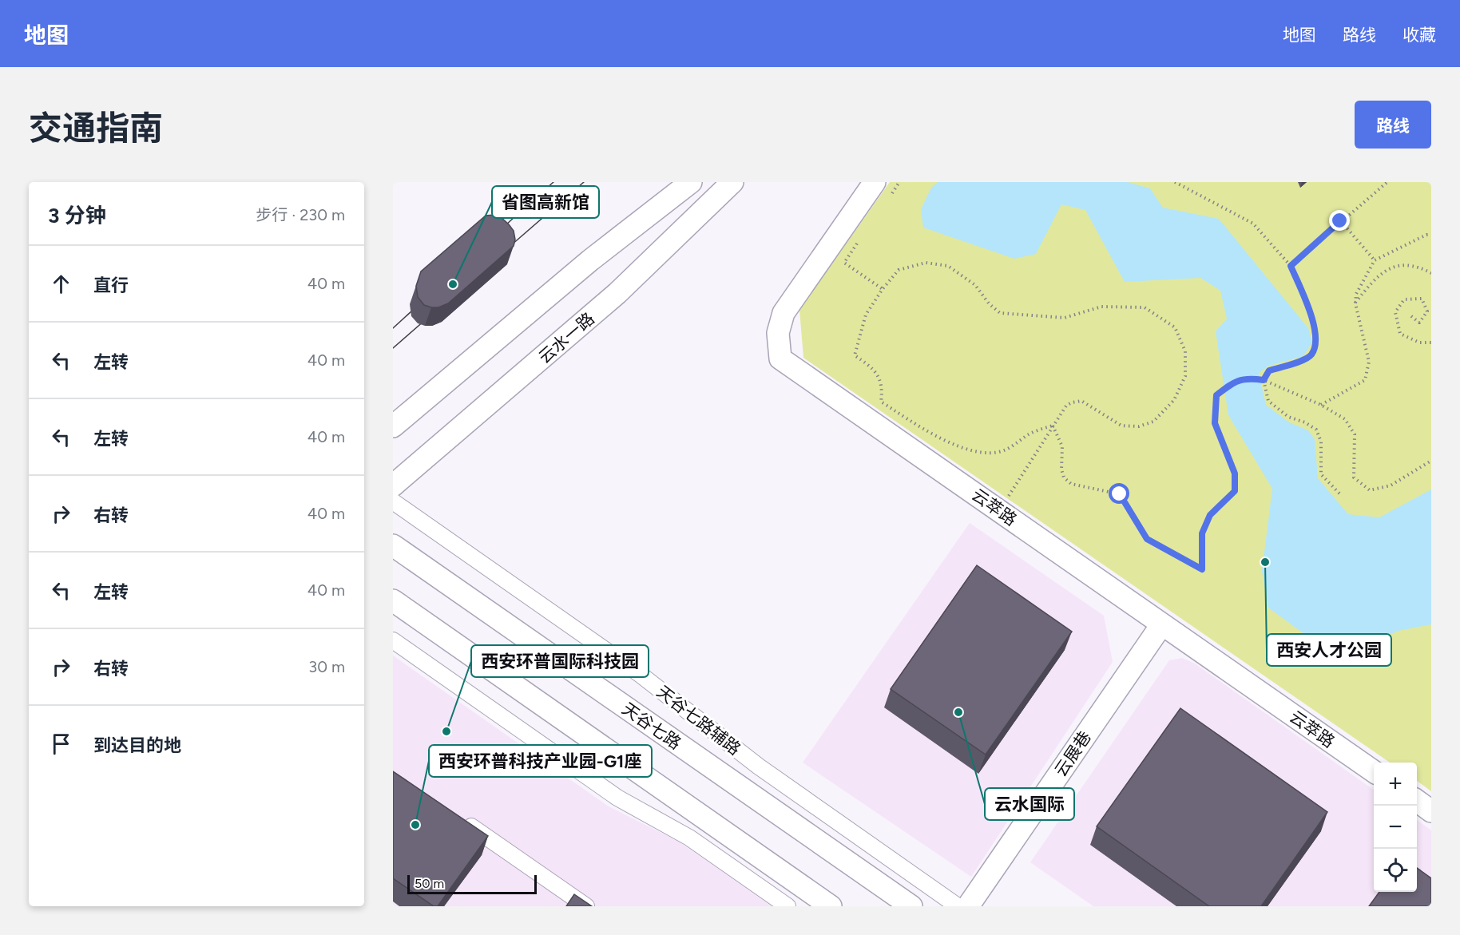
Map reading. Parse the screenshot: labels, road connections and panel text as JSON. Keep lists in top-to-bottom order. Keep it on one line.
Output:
{"streets":{"street":["云水一路","云萃路","天谷七路辅路","天谷七路","云展巷"]},"crossings":[["云萃路","云展巷"]],"places":["省图高新馆","西安人才公园","云水国际","西安环普国际科技园","西安环普科技产业园-G1座"],"scale_bar":"50 m","page":{"header":"地图","nav":["地图","路线","收藏"],"title":"交通指南","buttons":"路线","heading":["3 分钟","步行 · 230 m"],"list":[["直行","40 m"],["左转","40 m"],["左转","40 m"],["右转","40 m"],["左转","40 m"],["右转","30 m"],"到达目的地"],"map_buttons":["+","−"],"scale":"50 m"}}
